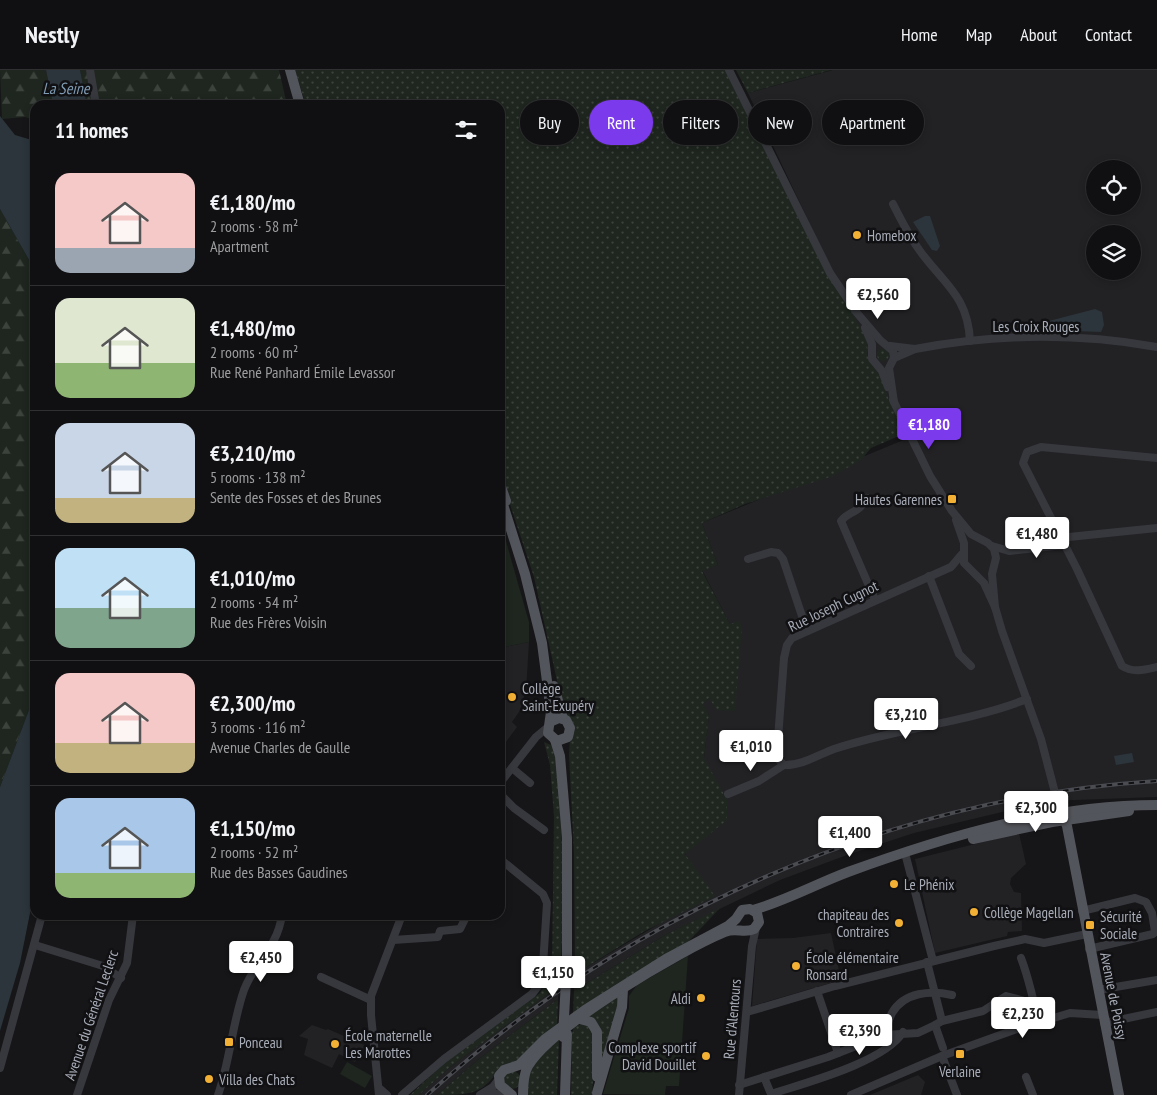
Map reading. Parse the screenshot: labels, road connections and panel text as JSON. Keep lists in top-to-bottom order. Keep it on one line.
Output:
{"streets":{"main road":["Avenue de Poissy"],"street":["Les Croix Rouges","Rue Joseph Cugnot","Avenue du Général Leclerc","Rue d'Alentours"]},"water":["La Seine"],"places":{"other":["Homebox","Collège Saint-Exupéry","Le Phénix","Collège Magellan","chapiteau des Contraires","École élémentaire Ronsard","Aldi","École maternelle Les Marottes","Complexe sportif David Douillet","Villa des Chats"],"transit":["Hautes Garennes","Sécurité Sociale","Ponceau","Verlaine"]},"page":{"header":"Nestly","nav":["Home","Map","About","Contact"],"chip":["Buy","Rent","Filters","New","Apartment"],"heading":"11 homes","list":[{"name":"€1,180/mo","note":"2 rooms · 58 m² · Apartment"},{"name":"€1,480/mo","note":"2 rooms · 60 m² · Rue René Panhard Émile Levassor"},{"name":"€3,210/mo","note":"5 rooms · 138 m² · Sente des Fosses et des Brunes"},{"name":"€1,010/mo","note":"2 rooms · 54 m² · Rue des Frères Voisin"},{"name":"€2,300/mo","note":"3 rooms · 116 m² · Avenue Charles de Gaulle"},{"name":"€1,150/mo","note":"2 rooms · 52 m² · Rue des Basses Gaudines"}],"price":["€2,560","€1,180","€1,480","€3,210","€1,010","€2,300","€1,400","€2,450","€1,150","€2,230","€2,390"]}}
